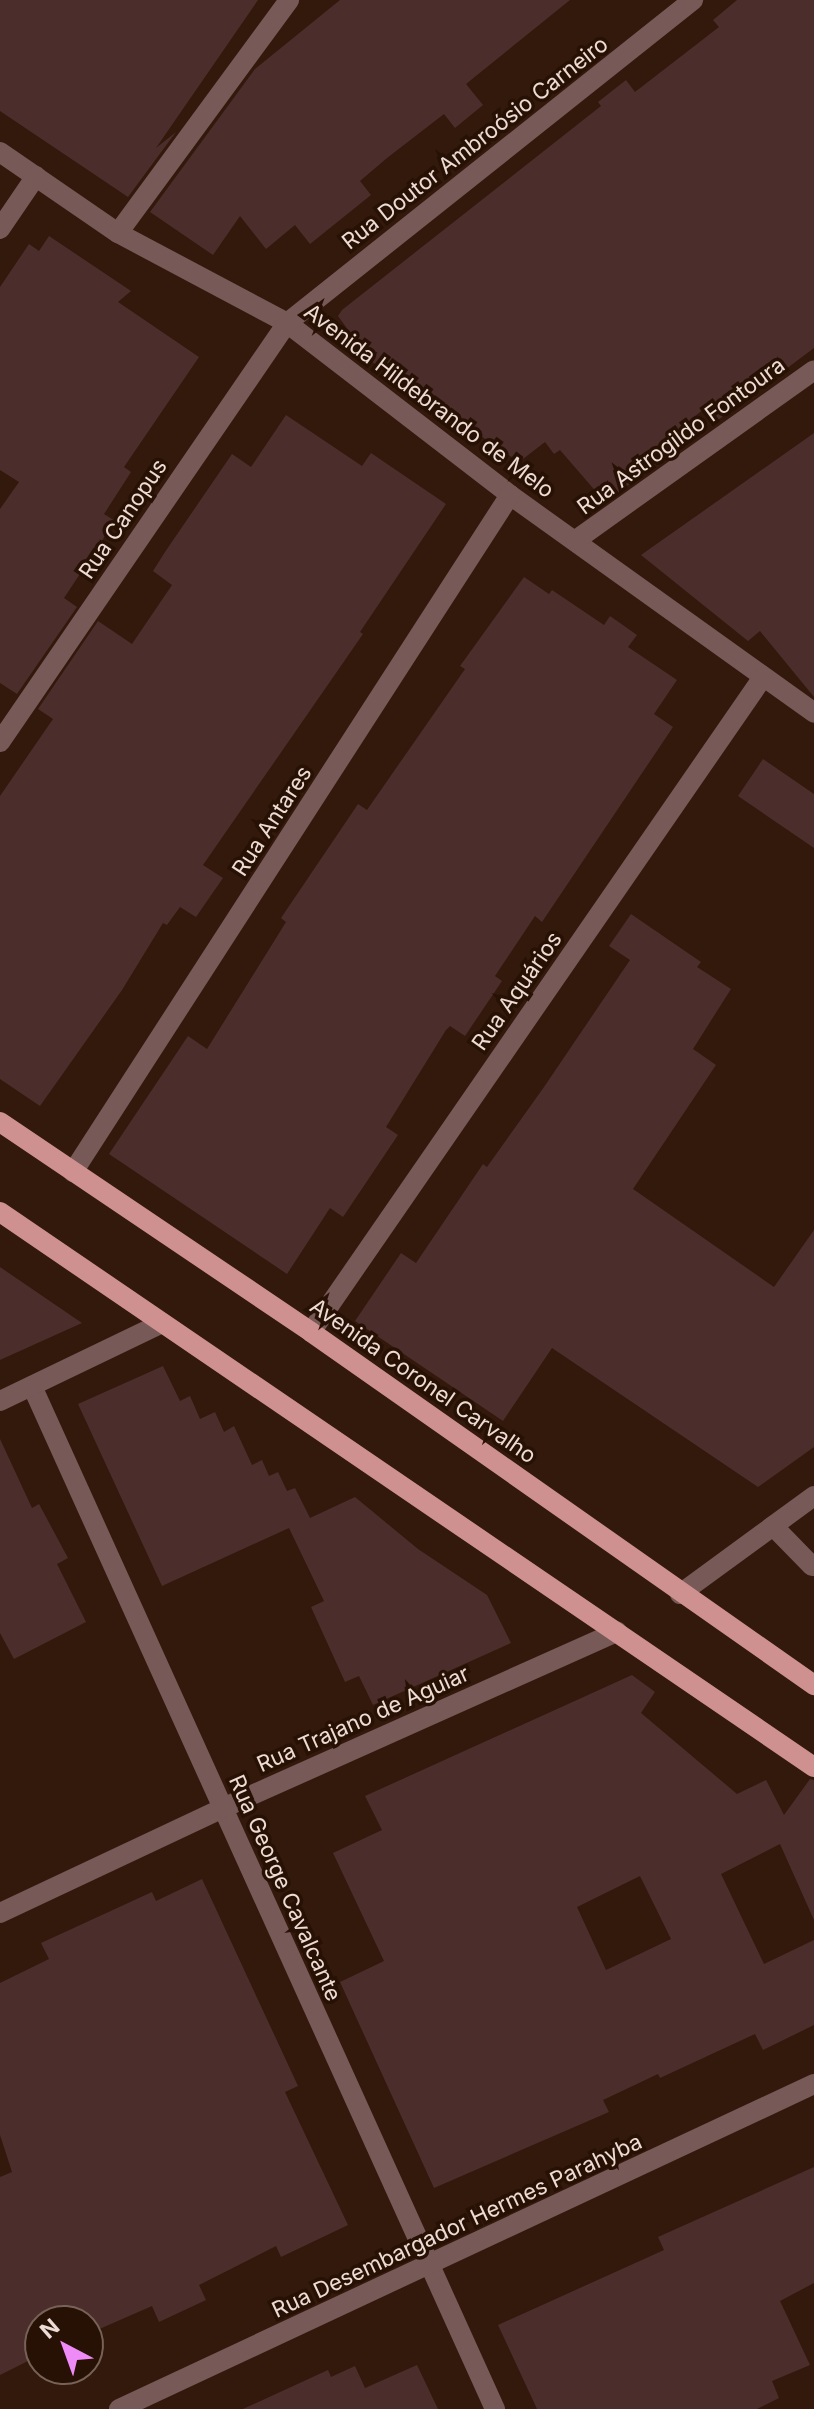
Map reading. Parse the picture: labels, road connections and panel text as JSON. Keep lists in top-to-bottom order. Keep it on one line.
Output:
{"streets":{"main road":["Avenida Coronel Carvalho"],"street":["Rua Doutor Ambroósio Carneiro","Avenida Hildebrando de Melo","Rua Astrogildo Fontoura","Rua Canopus","Rua Antares","Rua Aquários","Rua Trajano de Aguiar","Rua George Cavalcante","Rua Desembargador Hermes Parahyba"]},"crossings":[["Rua Doutor Ambroósio Carneiro","Avenida Hildebrando de Melo"],["Rua Doutor Ambroósio Carneiro","Rua Canopus"],["Avenida Hildebrando de Melo","Rua Astrogildo Fontoura"],["Avenida Hildebrando de Melo","Rua Canopus"],["Avenida Hildebrando de Melo","Rua Antares"],["Avenida Hildebrando de Melo","Rua Aquários"],["Rua Antares","Avenida Coronel Carvalho"],["Rua Aquários","Avenida Coronel Carvalho"],["Rua Trajano de Aguiar","Rua George Cavalcante"],["Rua George Cavalcante","Rua Desembargador Hermes Parahyba"]],"north":"top left"}
